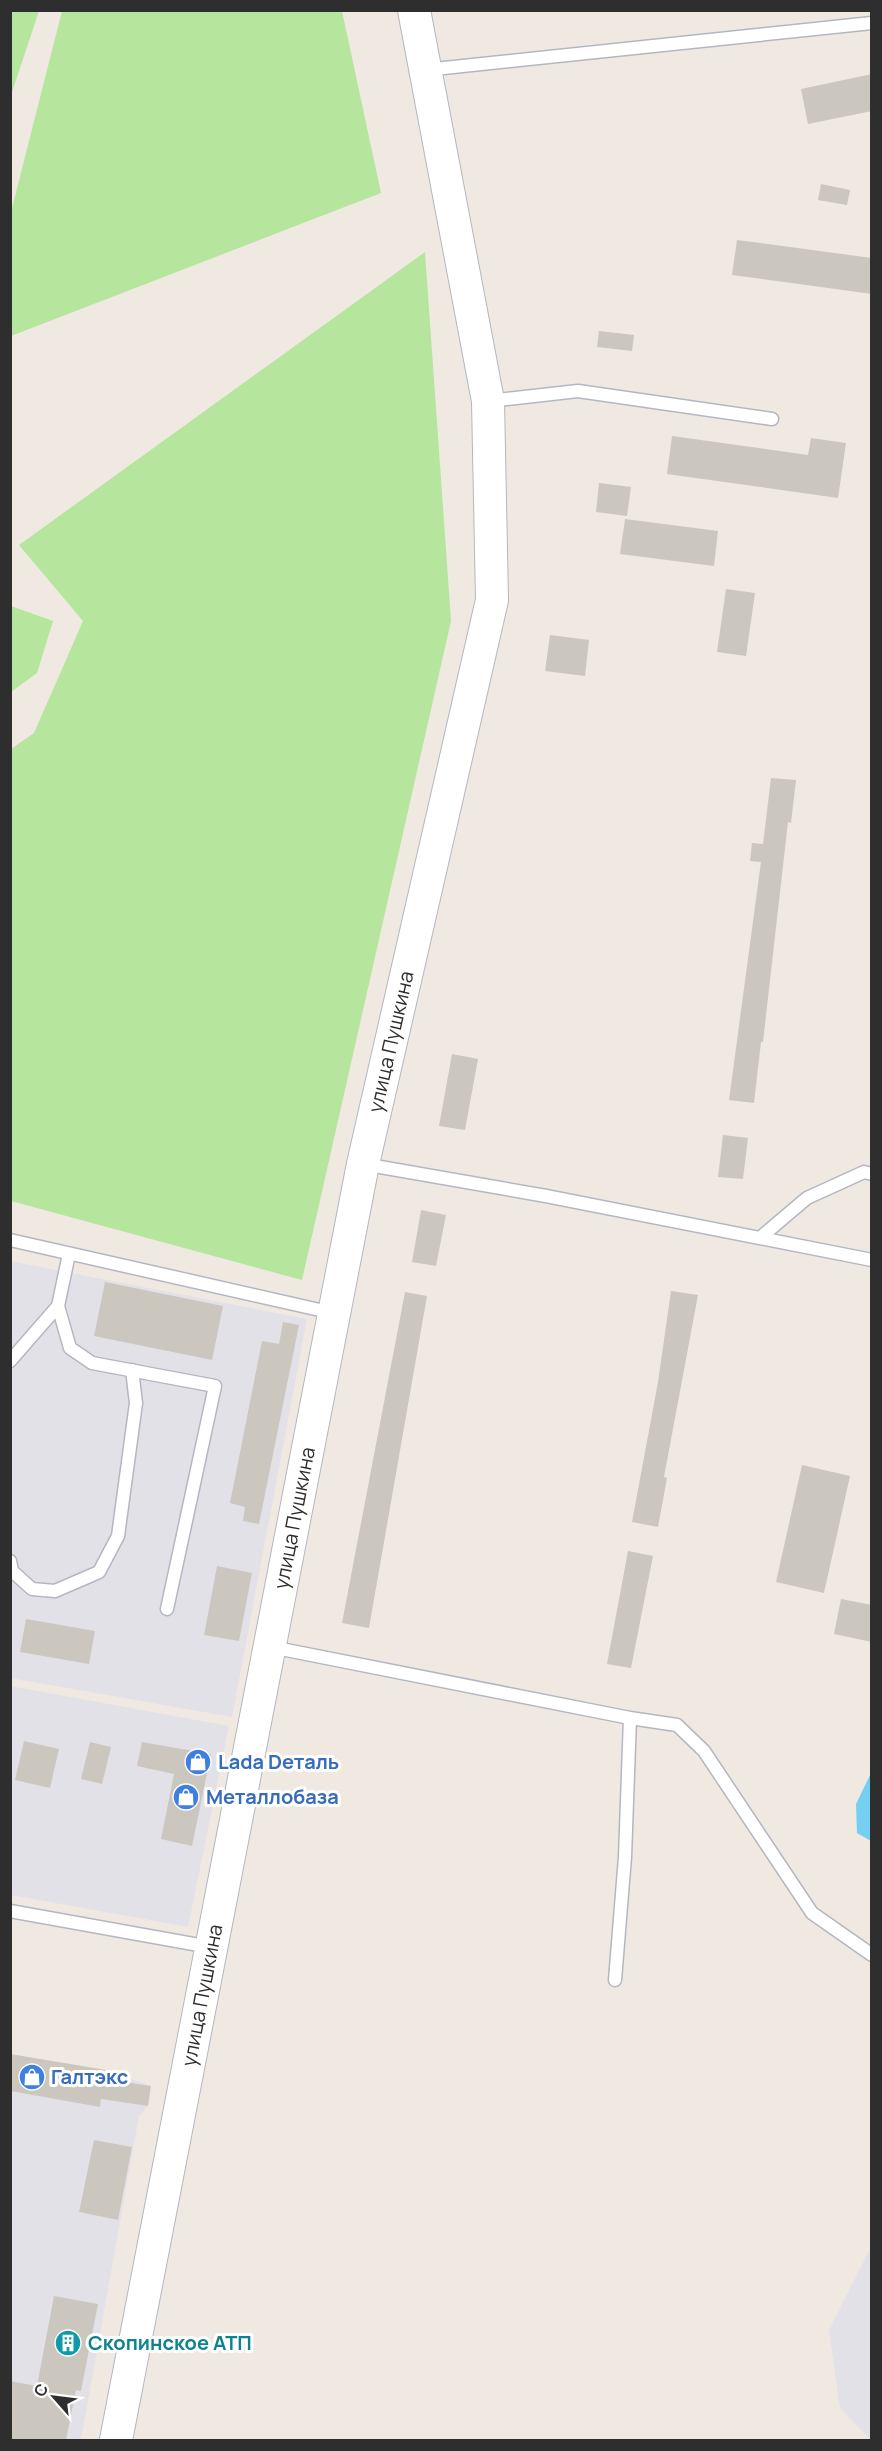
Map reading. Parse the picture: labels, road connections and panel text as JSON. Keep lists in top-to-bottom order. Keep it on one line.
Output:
{"streets":{"main road":["улица Пушкина"]},"places":{"shop":["Lada Dеталь","Металлобаза","Галтэкс"],"building":["Скопинское АТП"]},"north":"top left"}
